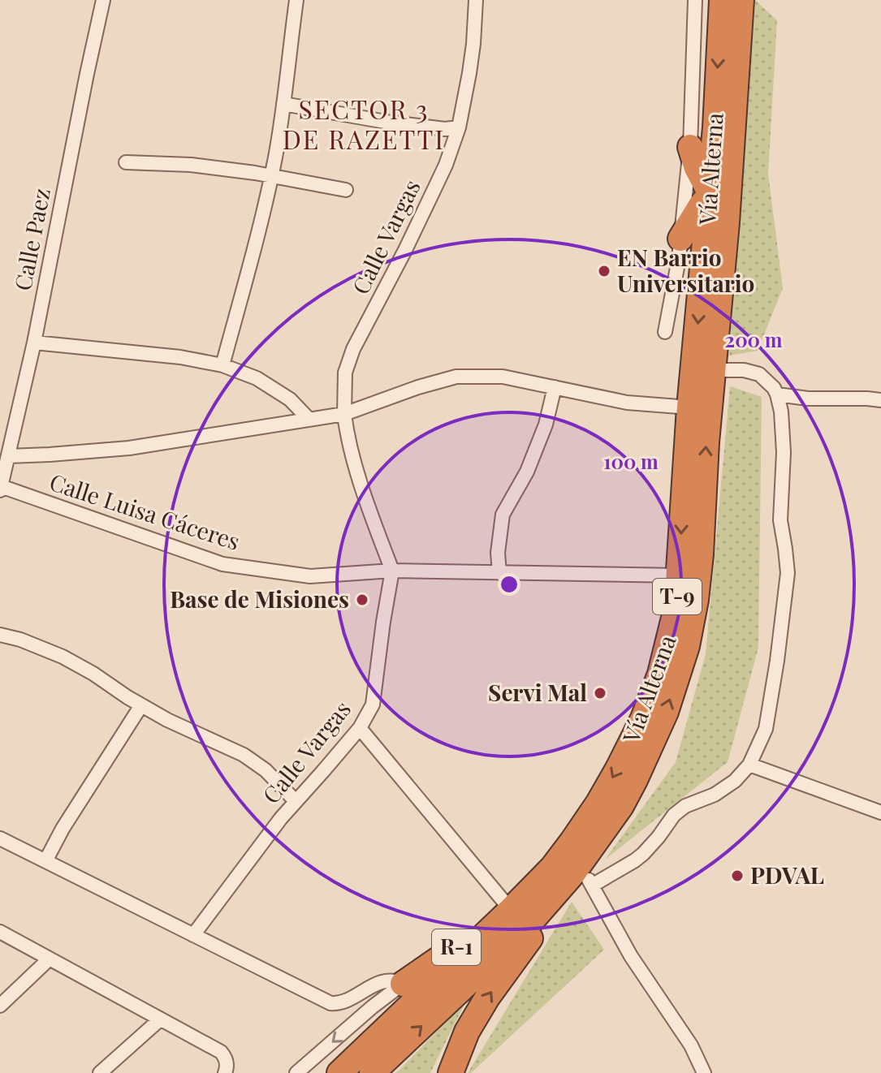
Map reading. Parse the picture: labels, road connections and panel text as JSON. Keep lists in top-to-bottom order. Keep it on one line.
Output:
{"streets":{"highway":["Vía Alterna","T-9","R-1"],"street":["Calle Vargas","Calle Paez","Calle Luisa Cáceres"]},"crossings":[["Vía Alterna","Calle Luisa Cáceres"],["Vía Alterna","T-9"],["Vía Alterna","R-1"],["Calle Vargas","Calle Luisa Cáceres"],["Calle Paez","Calle Luisa Cáceres"]],"districts":["SECTOR 3 DE RAZETTI"],"places":["EN Barrio Universitario","Base de Misiones","Servi Mal","PDVAL"],"rings":["200 m","100 m"]}
